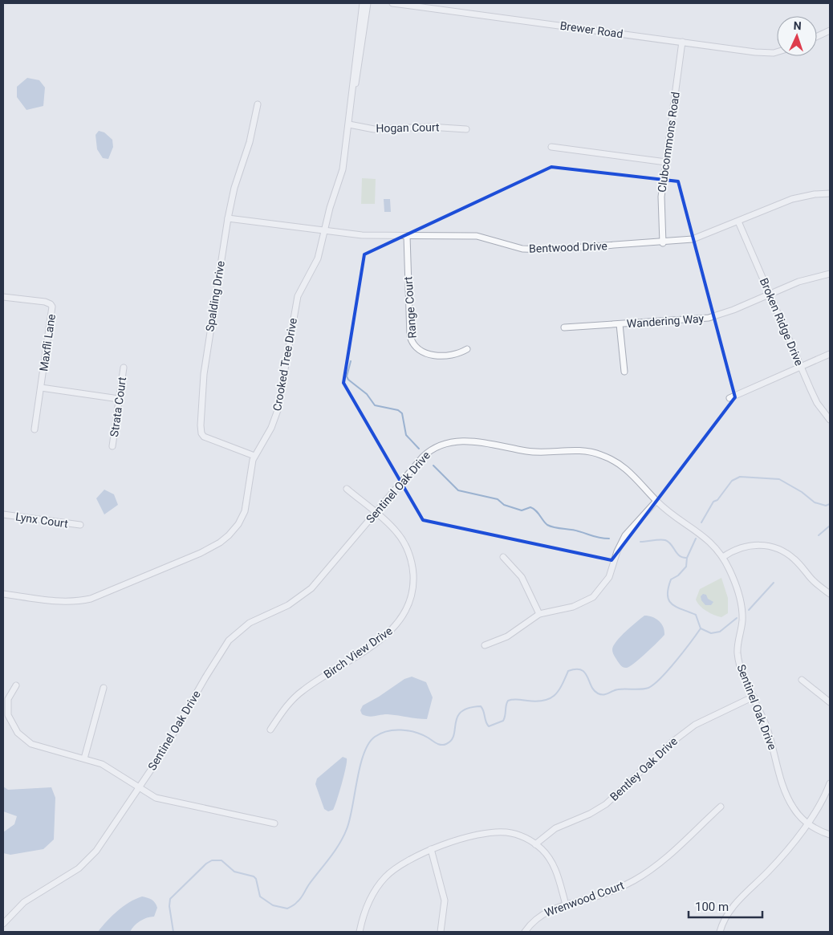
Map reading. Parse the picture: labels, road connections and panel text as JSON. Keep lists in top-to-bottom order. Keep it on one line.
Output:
{"streets":{"street":["Brewer Road","Hogan Court","Clubcommons Road","Bentwood Drive","Spalding Drive","Range Court","Wandering Way","Broken Ridge Drive","Maxfli Lane","Crooked Tree Drive","Strata Court","Sentinel Oak Drive","Lynx Court","Birch View Drive","Bentley Oak Drive","Wrenwood Court"]},"crossings":[["Brewer Road","Clubcommons Road"],["Hogan Court","Crooked Tree Drive"],["Clubcommons Road","Bentwood Drive"],["Bentwood Drive","Spalding Drive"],["Bentwood Drive","Range Court"],["Bentwood Drive","Broken Ridge Drive"],["Bentwood Drive","Crooked Tree Drive"],["Spalding Drive","Crooked Tree Drive"],["Wandering Way","Broken Ridge Drive"],["Sentinel Oak Drive","Birch View Drive"],["Sentinel Oak Drive","Bentley Oak Drive"]],"scale_bar":"100 m","north":"top"}
